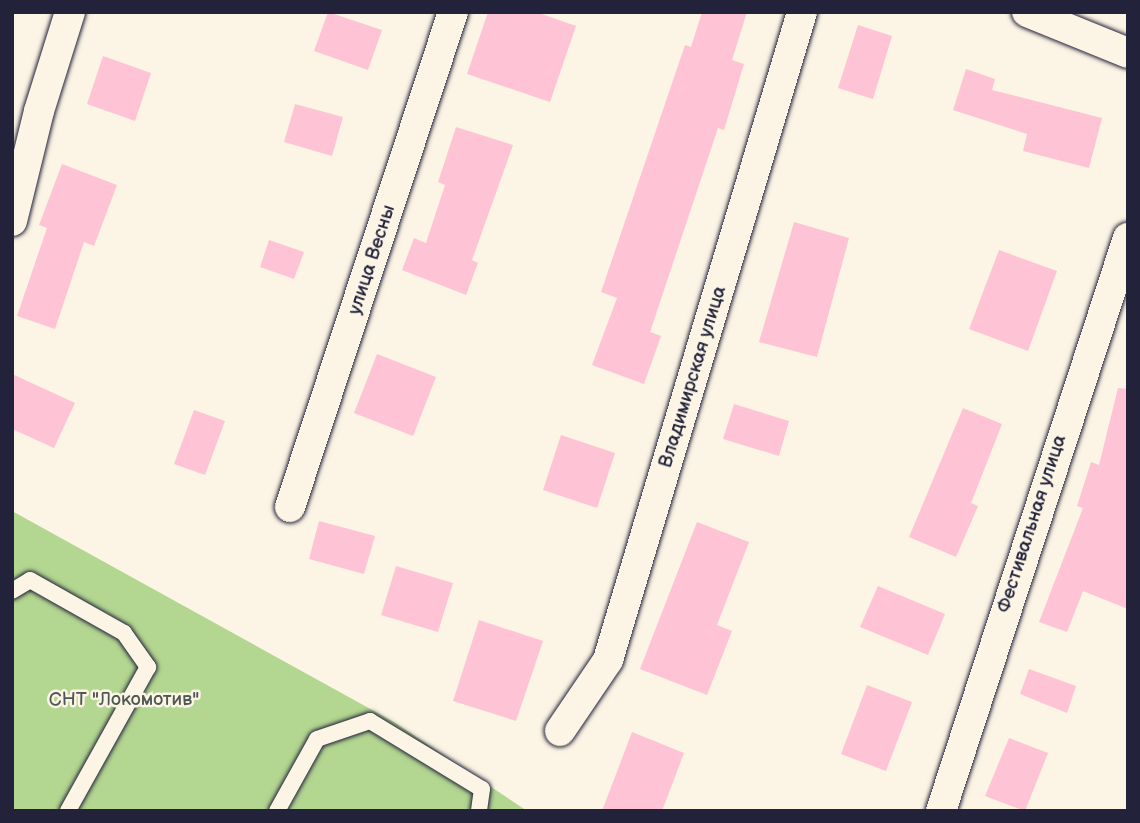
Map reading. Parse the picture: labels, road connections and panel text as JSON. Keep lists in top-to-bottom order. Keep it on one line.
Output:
{"streets":{"street":["улица Весны","Владимирская улица","Фестивальная улица"]},"parks":["СНТ \"Локомотив\""]}
